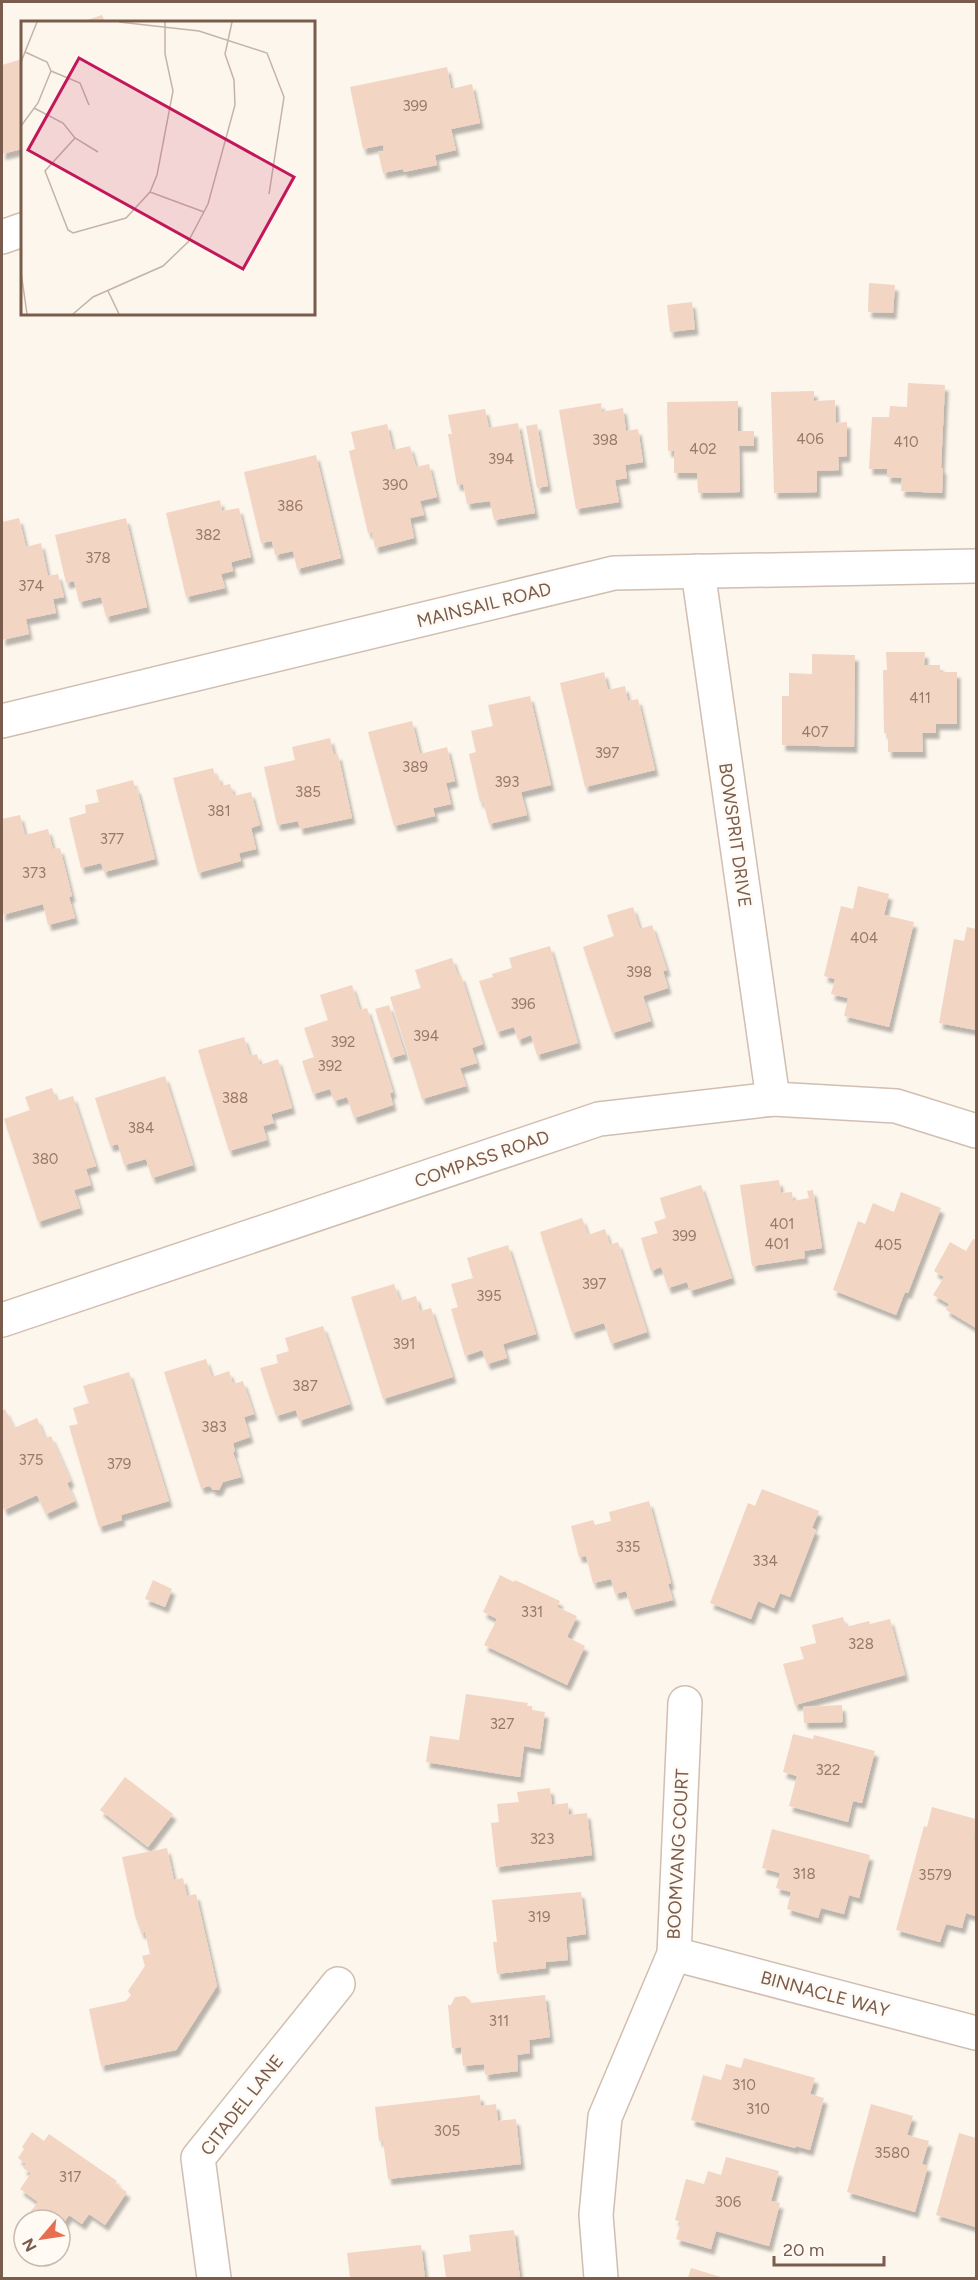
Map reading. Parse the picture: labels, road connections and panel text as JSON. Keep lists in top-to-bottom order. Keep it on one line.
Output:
{"streets":{"street":["MAINSAIL ROAD","BOWSPRIT DRIVE","COMPASS ROAD","BOOMVANG COURT","BINNACLE WAY","CITADEL LANE"]},"crossings":[["MAINSAIL ROAD","BOWSPRIT DRIVE"],["BOWSPRIT DRIVE","COMPASS ROAD"],["BOOMVANG COURT","BINNACLE WAY"]],"house_numbers":["399","406","398","410","402","394","390","386","382","378","374","411","407","397","389","393","385","381","377","373","404","398","396","394","392","392","388","384","380","401","399","401","405","397","395","391","387","383","375","379","335","334","331","328","327","322","323","318","3579","319","311","310","310","305","3580","317","306"],"scale_bar":"20 m","north":"bottom left"}
